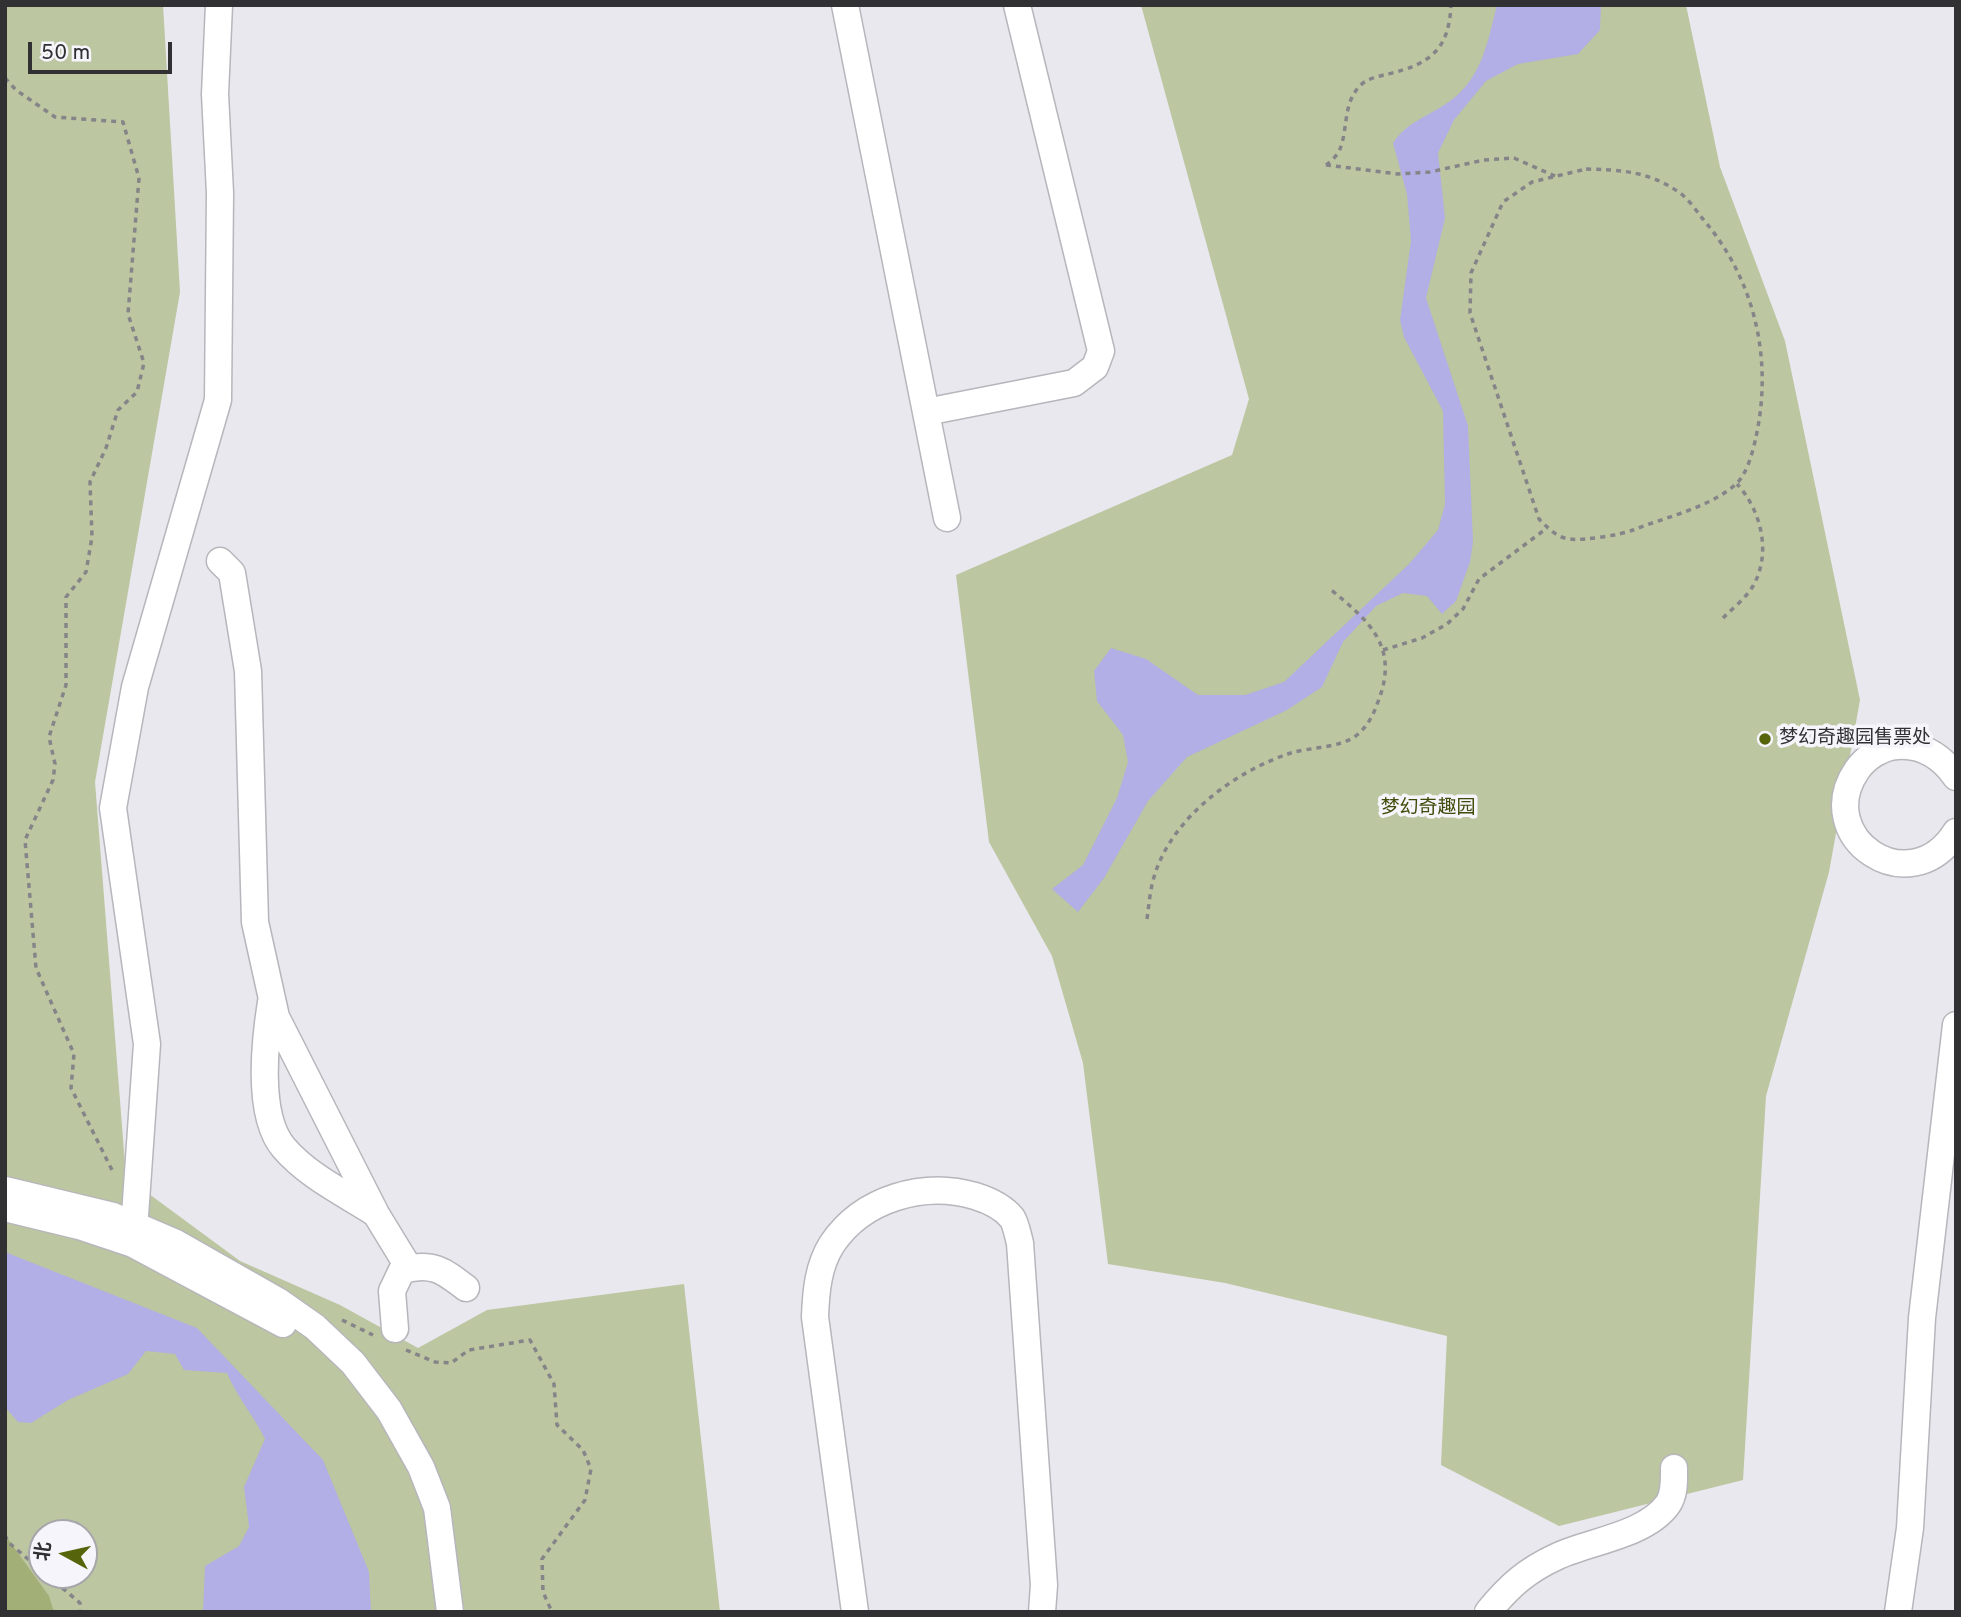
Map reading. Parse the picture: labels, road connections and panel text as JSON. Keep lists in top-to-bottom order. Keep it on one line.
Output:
{"parks":["梦幻奇趣园"],"places":["梦幻奇趣园售票处"],"scale_bar":"50 m","north":"left"}
